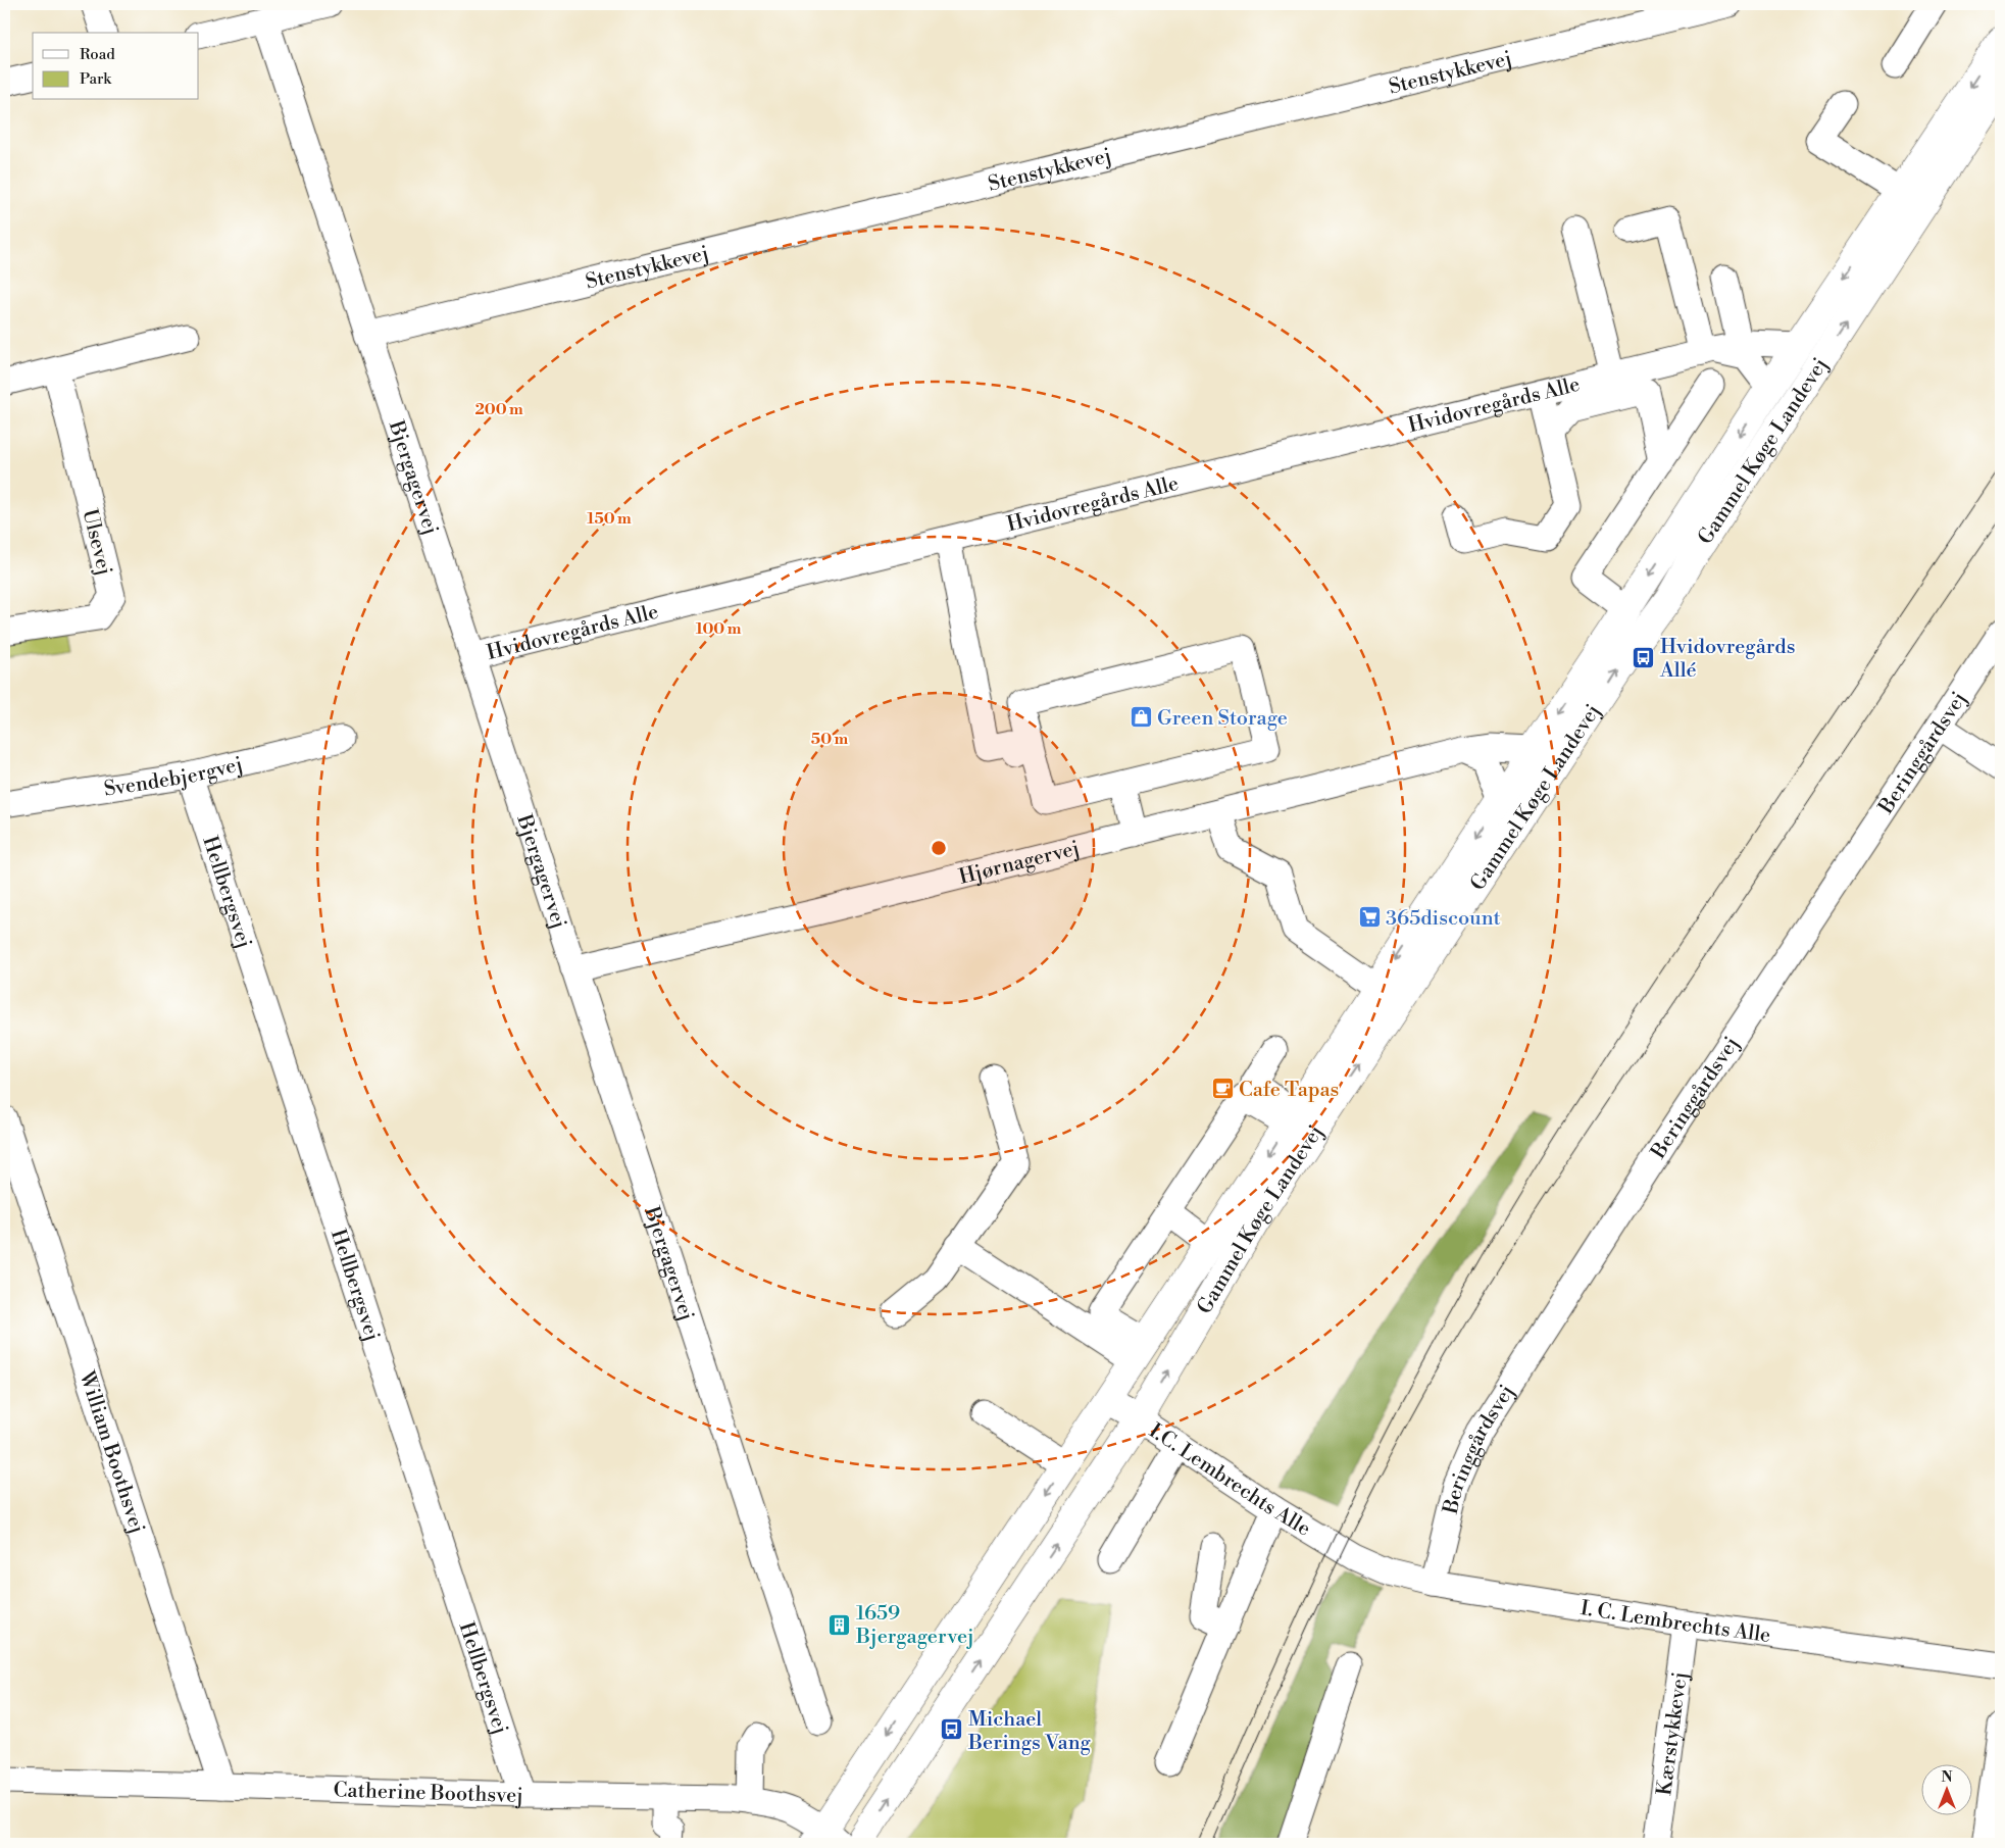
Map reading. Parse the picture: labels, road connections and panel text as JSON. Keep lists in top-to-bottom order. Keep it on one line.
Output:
{"streets":{"main road":["Gammel Køge Landevej"],"street":["Stenstykkevej","Hvidovregårds Alle","Bjergagervej","Ulsevej","Beringgårdsvej","Svendebjergvej","Hjørnagervej","Hellbergsvej","William Boothsvej","I.C. Lembrechts Alle","I. C. Lembrechts Alle","Kærstykkevej","Catherine Boothsvej"]},"crossings":[["Stenstykkevej","Bjergagervej"],["Hvidovregårds Alle","Gammel Køge Landevej"],["Hvidovregårds Alle","Bjergagervej"],["Gammel Køge Landevej","Hjørnagervej"],["Gammel Køge Landevej","I.C. Lembrechts Alle"],["Gammel Køge Landevej","Catherine Boothsvej"],["Bjergagervej","Hjørnagervej"],["Beringgårdsvej","I. C. Lembrechts Alle"],["Svendebjergvej","Hellbergsvej"],["Hellbergsvej","Catherine Boothsvej"],["William Boothsvej","Catherine Boothsvej"],["I.C. Lembrechts Alle","I. C. Lembrechts Alle"],["I. C. Lembrechts Alle","Kærstykkevej"]],"places":{"bus stop":["Hvidovregårds Allé","Michael Berings Vang"],"shop":["Green Storage"],"supermarket":["365discount"],"cafe":["Cafe Tapas"],"building":["1659 Bjergagervej"]},"legend":["Road","Park"],"north":"top","rings":["200 m","150 m","100 m","50 m"]}
